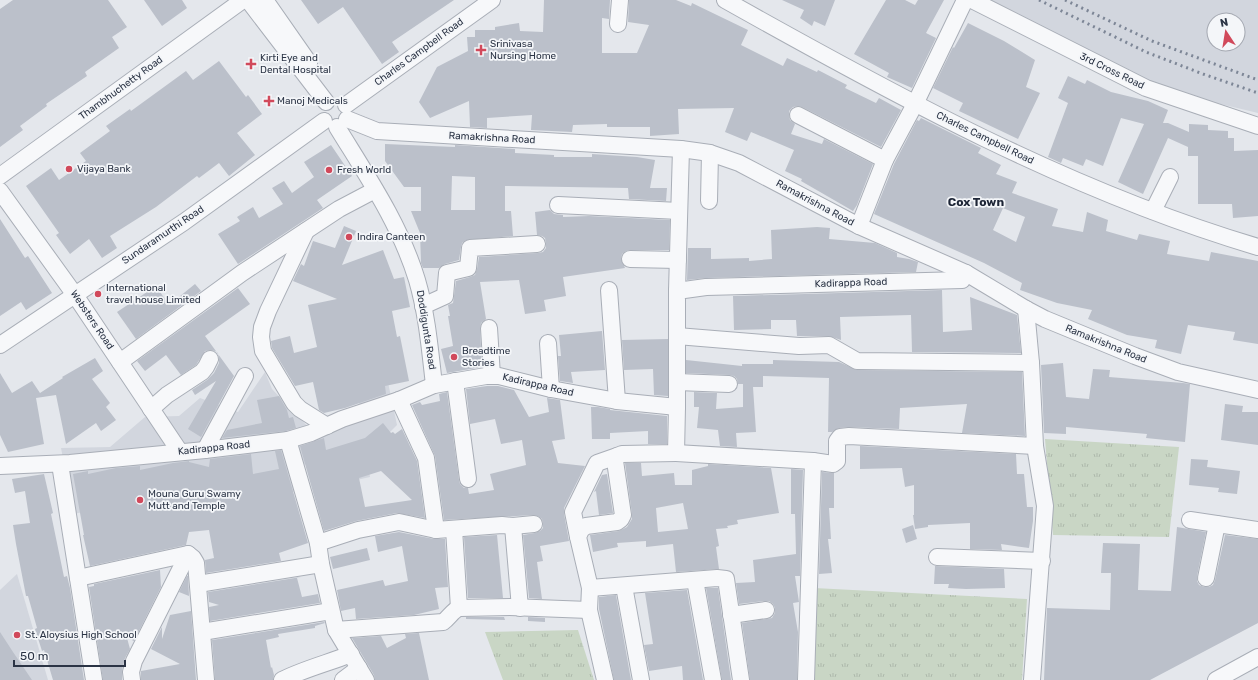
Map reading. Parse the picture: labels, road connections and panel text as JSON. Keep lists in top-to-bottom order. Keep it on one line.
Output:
{"streets":{"street":["Charles Campbell Road","3rd Cross Road","Thambhuchetty Road","Ramakrishna Road","Sundaramurthi Road","Kadirappa Road","Websters Road","Doddigunta Road"]},"crossings":[["Charles Campbell Road","Ramakrishna Road"],["Charles Campbell Road","Sundaramurthi Road"],["Charles Campbell Road","Doddigunta Road"],["Ramakrishna Road","Sundaramurthi Road"],["Ramakrishna Road","Kadirappa Road"],["Ramakrishna Road","Doddigunta Road"],["Sundaramurthi Road","Websters Road"],["Sundaramurthi Road","Doddigunta Road"],["Kadirappa Road","Websters Road"],["Kadirappa Road","Doddigunta Road"]],"districts":["Cox Town"],"places":{"health":["Srinivasa Nursing Home","Kirti Eye and Dental Hospital","Manoj Medicals"],"other":["Vijaya Bank","Fresh World","Indira Canteen","International travel house Limited","Breadtime Stories","Mouna Guru Swamy Mutt and Temple","St. Aloysius High School"]},"scale_bar":"50 m","north":"top"}
